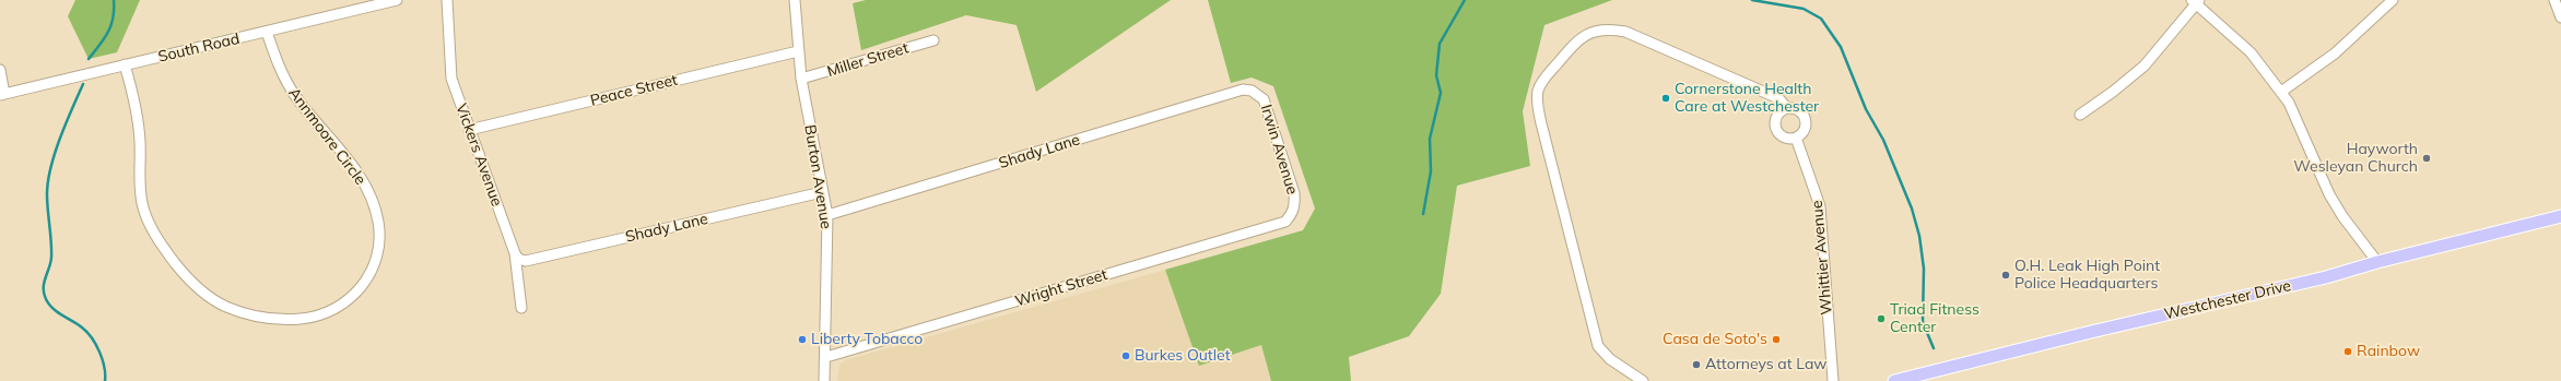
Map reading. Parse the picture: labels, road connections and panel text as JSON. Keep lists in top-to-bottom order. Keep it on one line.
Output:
{"streets":{"main road":["Westchester Drive"],"street":["South Road","Miller Street","Peace Street","Annmoore Circle","Irwin Avenue","Shady Lane","Vickers Avenue","Burton Avenue","Whittier Avenue","Wright Street"]},"crossings":[["South Road","Annmoore Circle"],["Miller Street","Burton Avenue"],["Peace Street","Vickers Avenue"],["Peace Street","Burton Avenue"],["Irwin Avenue","Shady Lane"],["Irwin Avenue","Wright Street"],["Shady Lane","Vickers Avenue"],["Shady Lane","Burton Avenue"],["Burton Avenue","Wright Street"]],"places":["Cornerstone Health Care at Westchester","Hayworth Wesleyan Church","O.H. Leak High Point Police Headquarters","Triad Fitness Center","Liberty Tobacco","Casa de Soto's","Rainbow","Burkes Outlet","Attorneys at Law"]}
